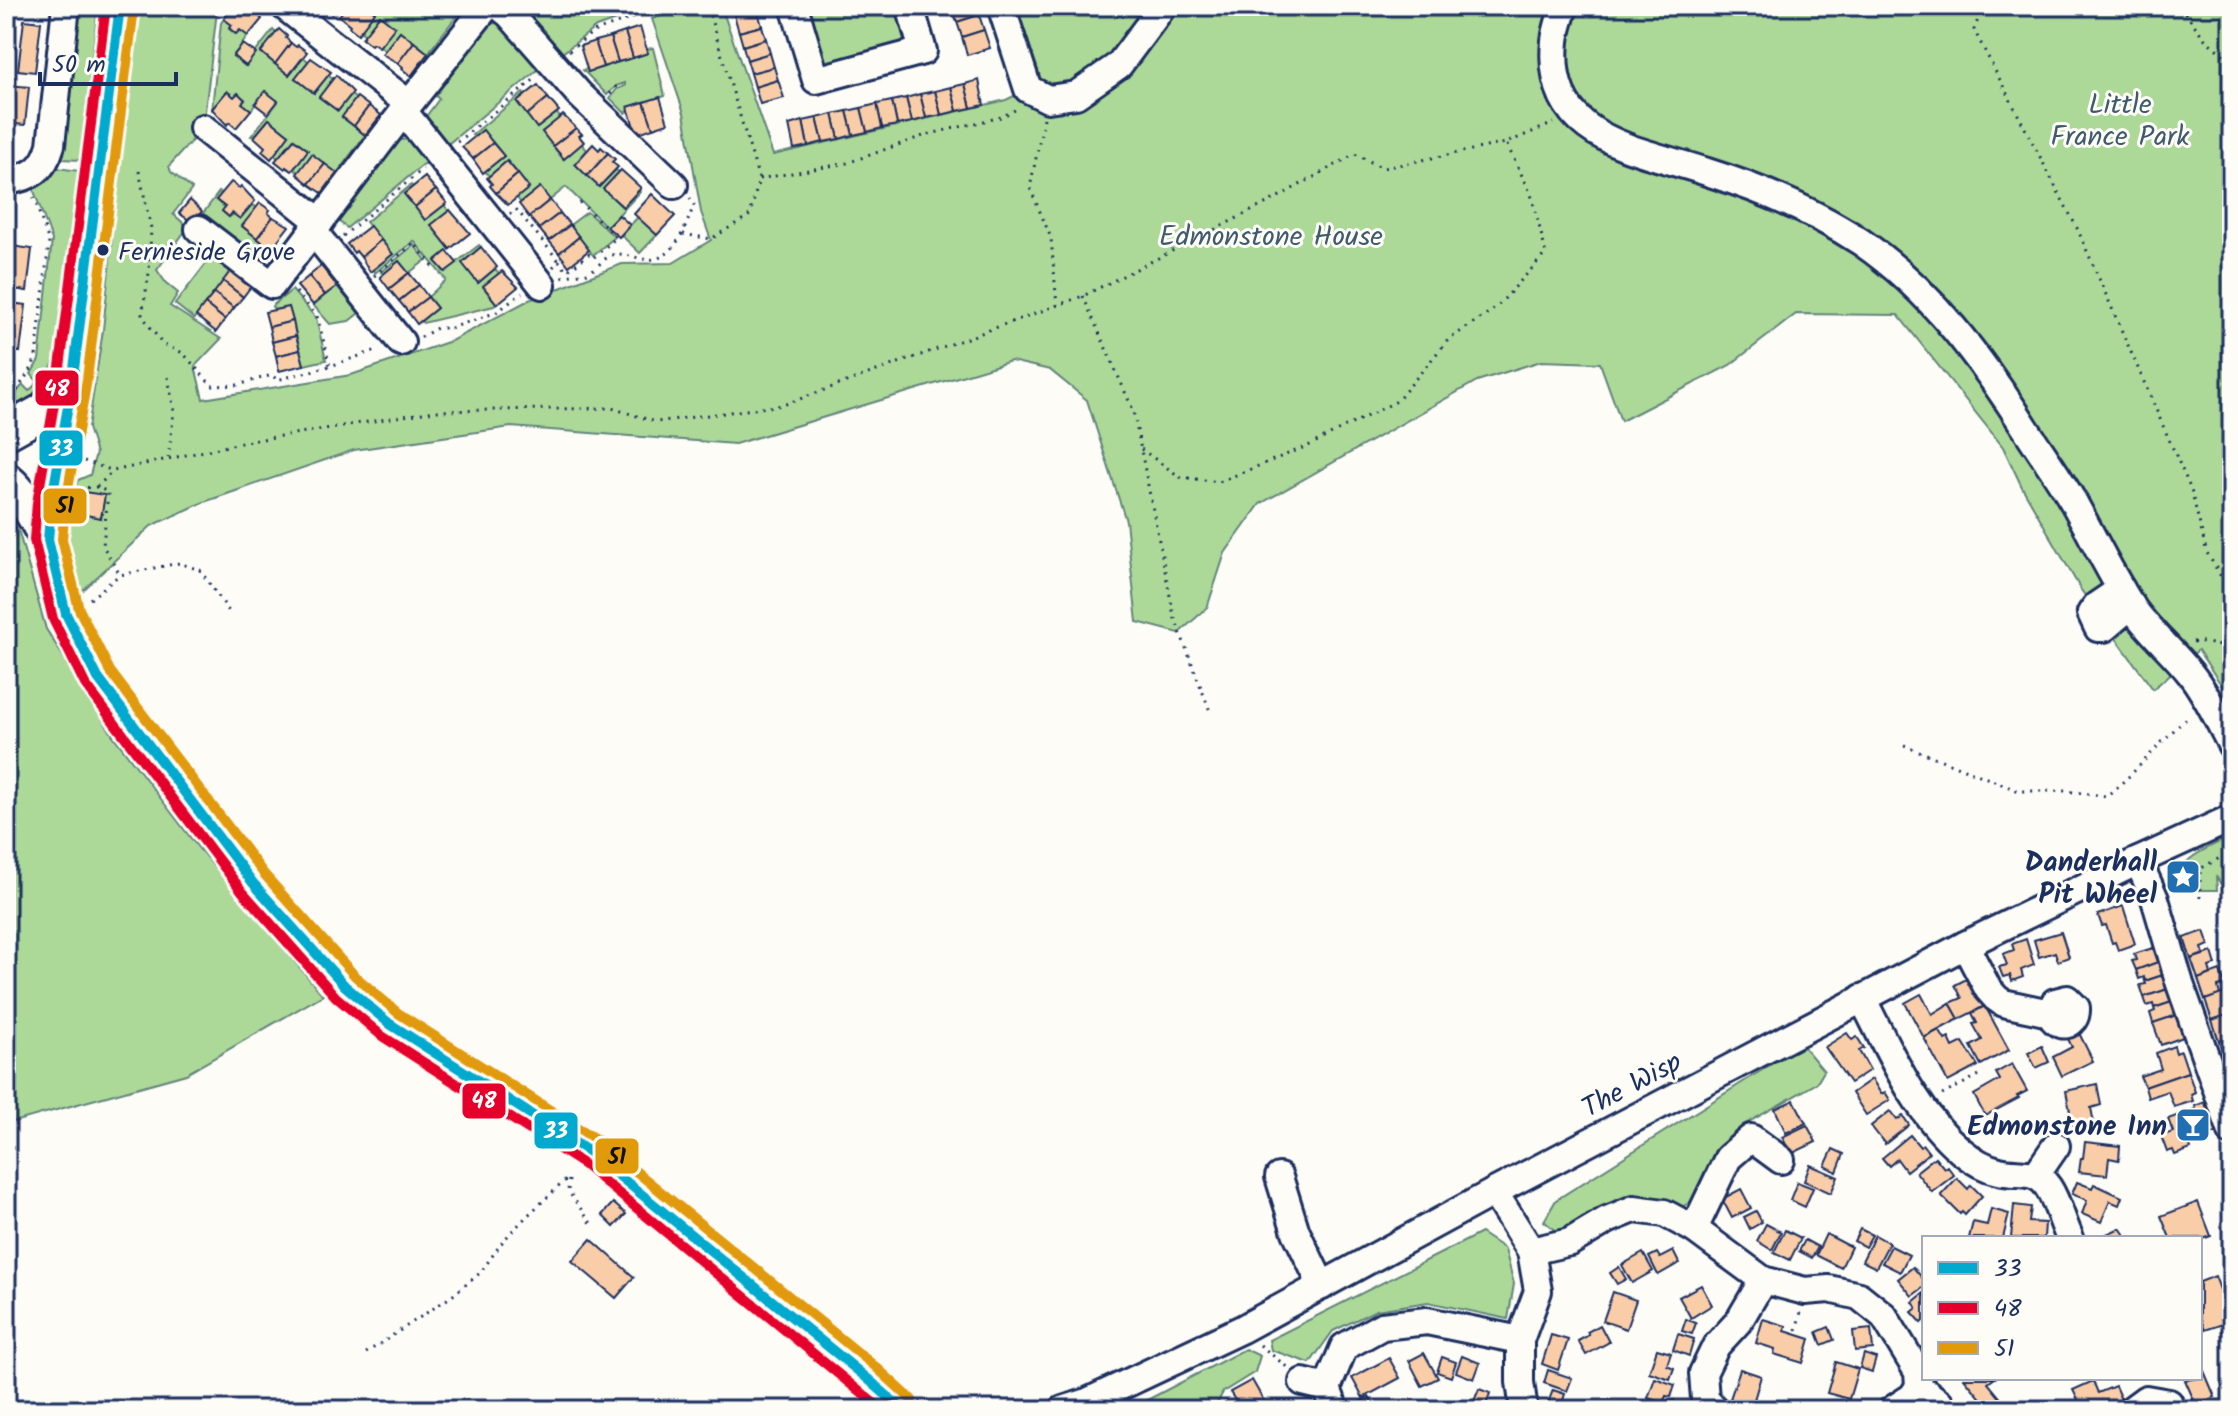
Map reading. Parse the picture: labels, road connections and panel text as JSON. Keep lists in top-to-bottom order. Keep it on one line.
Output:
{"streets":{"street":["The Wisp"]},"parks":["Little France Park","Edmonstone House"],"places":{"other":["Fernieside Grove"],"place":["Danderhall Pit Wheel"],"bar":["Edmonstone Inn"]},"lines":["transit line 33","transit line 48","transit line 51"],"legend":["33","48","51"],"scale_bar":"50 m"}
